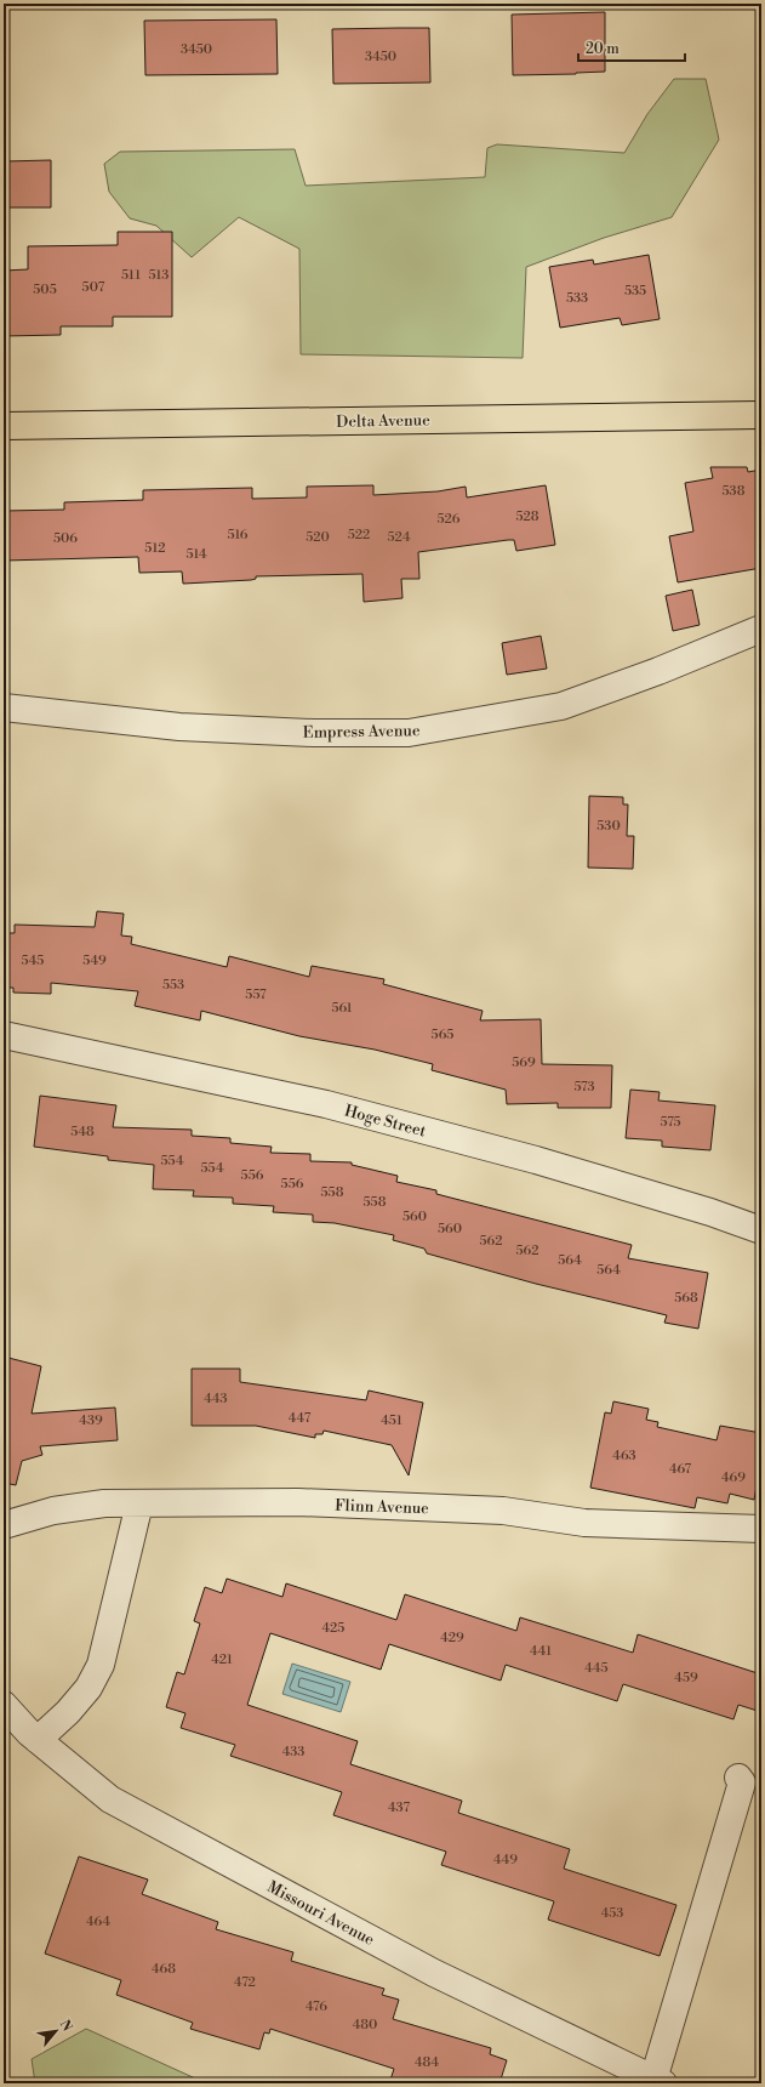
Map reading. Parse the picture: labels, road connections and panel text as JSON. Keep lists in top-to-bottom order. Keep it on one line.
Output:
{"streets":{"main road":["Delta Avenue"],"street":["Empress Avenue","Hoge Street","Flinn Avenue","Missouri Avenue"]},"house_numbers":["3450","3450","511","513","507","505","535","533","538","528","526","516","522","520","524","506","512","514","530","545","549","553","557","561","565","569","573","575","548","554","554","556","556","558","558","560","560","562","562","564","564","568","443","447","439","451","463","467","469","425","429","441","421","445","459","433","437","449","453","464","468","472","476","480","484"],"scale_bar":"20 m","north":"top right"}
